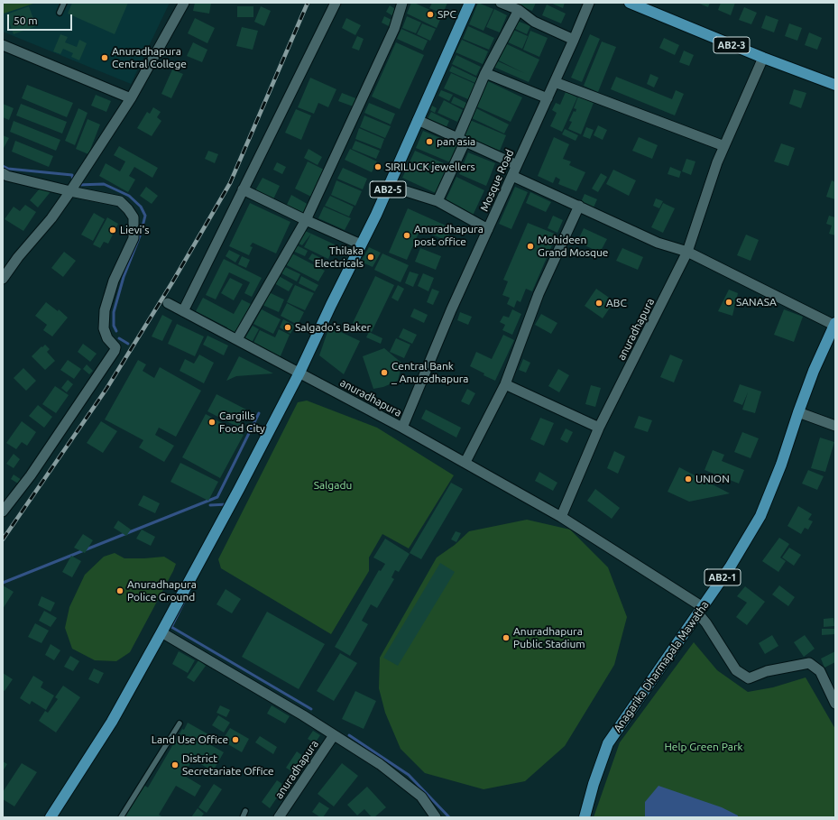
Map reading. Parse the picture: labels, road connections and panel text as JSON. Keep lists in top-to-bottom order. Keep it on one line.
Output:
{"streets":{"main road":["AB2-3","AB2-5","AB2-1","Anagarika Dharmapala Mawatha"],"street":["Mosque Road","anuradhapura"]},"crossings":[["AB2-3","anuradhapura"],["Mosque Road","anuradhapura"],["AB2-5","anuradhapura"],["anuradhapura","Anagarika Dharmapala Mawatha"]],"parks":["Salgadu","Help Green Park"],"places":["SPC","Anuradhapura Central College","pan asia","SIRILUCK jewellers","Lievi's","Anuradhapura post office","Mohideen Grand Mosque","Thilaka Electricals","SANASA","ABC","Salgado's Baker","Central Bank _ Anuradhapura","Cargills Food City","UNION","Anuradhapura Police Ground","Anuradhapura Public Stadium","Land Use Office","District Secretariate Office"],"scale_bar":"50 m"}
